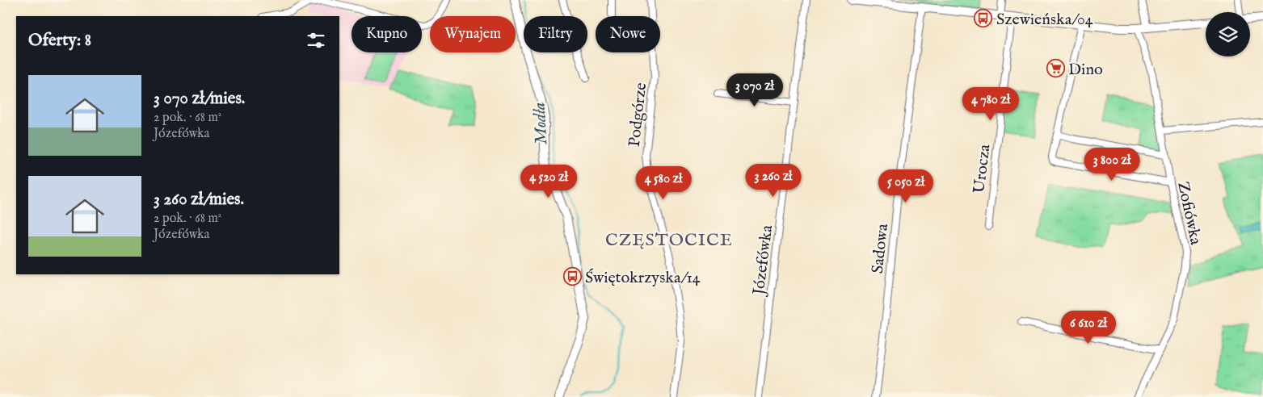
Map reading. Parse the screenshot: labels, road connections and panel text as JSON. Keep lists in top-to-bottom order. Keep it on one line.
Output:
{"streets":{"street":["Podgórze","Urocza","Zofiówka","Sadowa","Józefówka"]},"districts":["CZĘSTOCICE"],"water":["Modła"],"places":{"bus stop":["Szewieńska/04","Świętokrzyska/14"],"supermarket":["Dino"]},"page":{"chip":["Kupno","Wynajem","Filtry","Nowe"],"heading":"Oferty: 8","list":[{"name":"3 070 zł/mies.","note":"2 pok. · 68 m² · Józefówka"},{"name":"3 260 zł/mies.","note":"2 pok. · 68 m² · Józefówka"}],"price":["3 070 zł","4 780 zł","3 800 zł","3 260 zł","4 520 zł","4 580 zł","5 050 zł","6 610 zł"]}}
